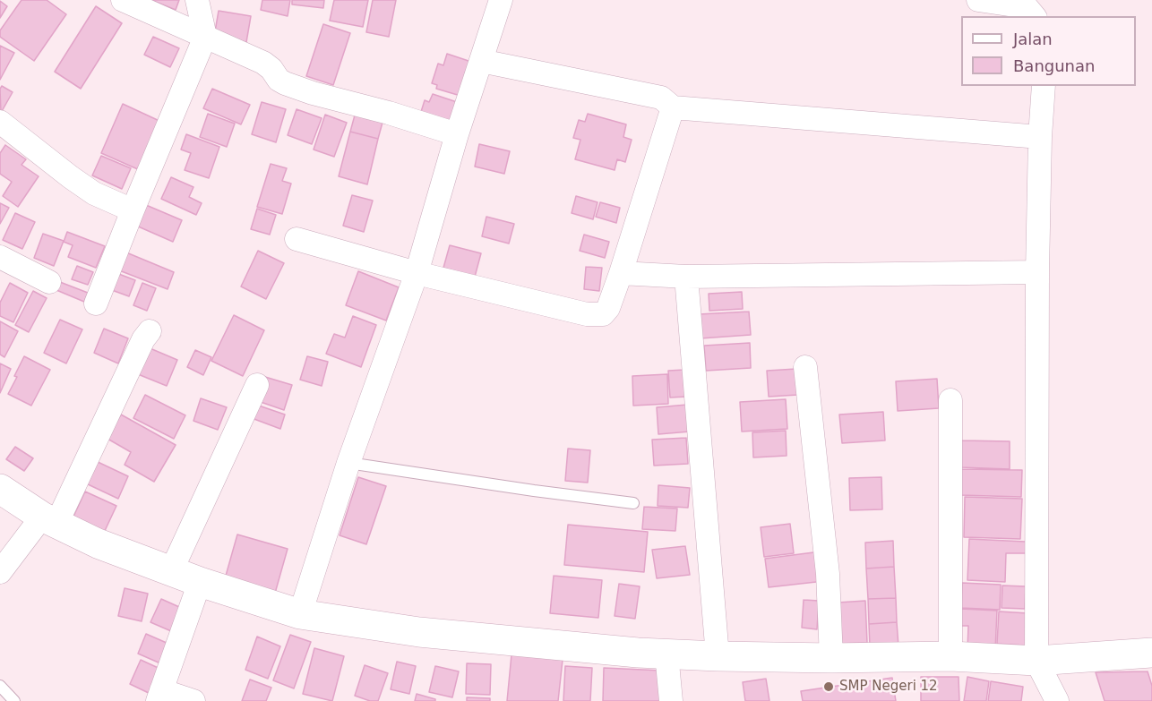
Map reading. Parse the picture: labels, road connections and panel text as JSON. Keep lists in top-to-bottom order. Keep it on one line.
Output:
{"places":["SMP Negeri 12"],"legend":["Jalan","Bangunan"]}
